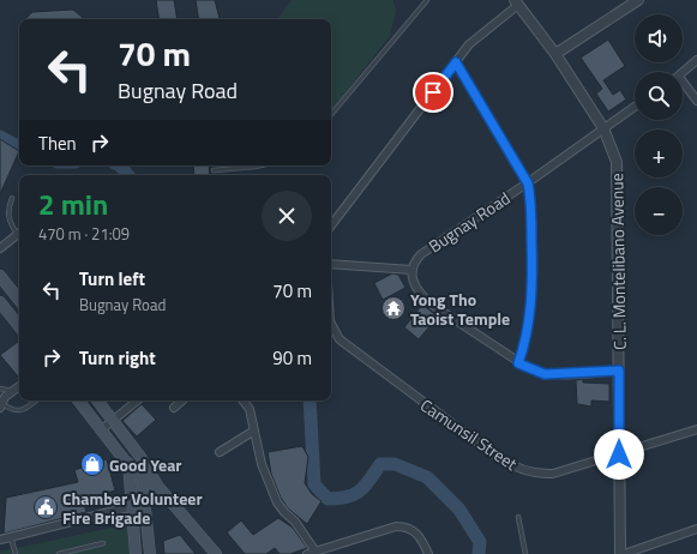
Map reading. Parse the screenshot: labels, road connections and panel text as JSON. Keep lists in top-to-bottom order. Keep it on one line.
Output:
{"streets":{"street":["Bugnay Road","C. L. Montelibano Avenue","Camunsil Street"]},"crossings":[["Bugnay Road","C. L. Montelibano Avenue"],["C. L. Montelibano Avenue","Camunsil Street"]],"places":{"temple":["Yong Tho Taoist Temple"],"shop":["Good Year"],"public building":["Chamber Volunteer Fire Brigade"]},"page":{"map_buttons":["+","−"],"turn":["70 m","Bugnay Road"],"then":"Then","heading":["2 min","470 m · 21:09"],"list":[{"name":"Turn left","note":"Bugnay Road","value":"70 m"},{"name":"Turn right","value":"90 m"}]}}
